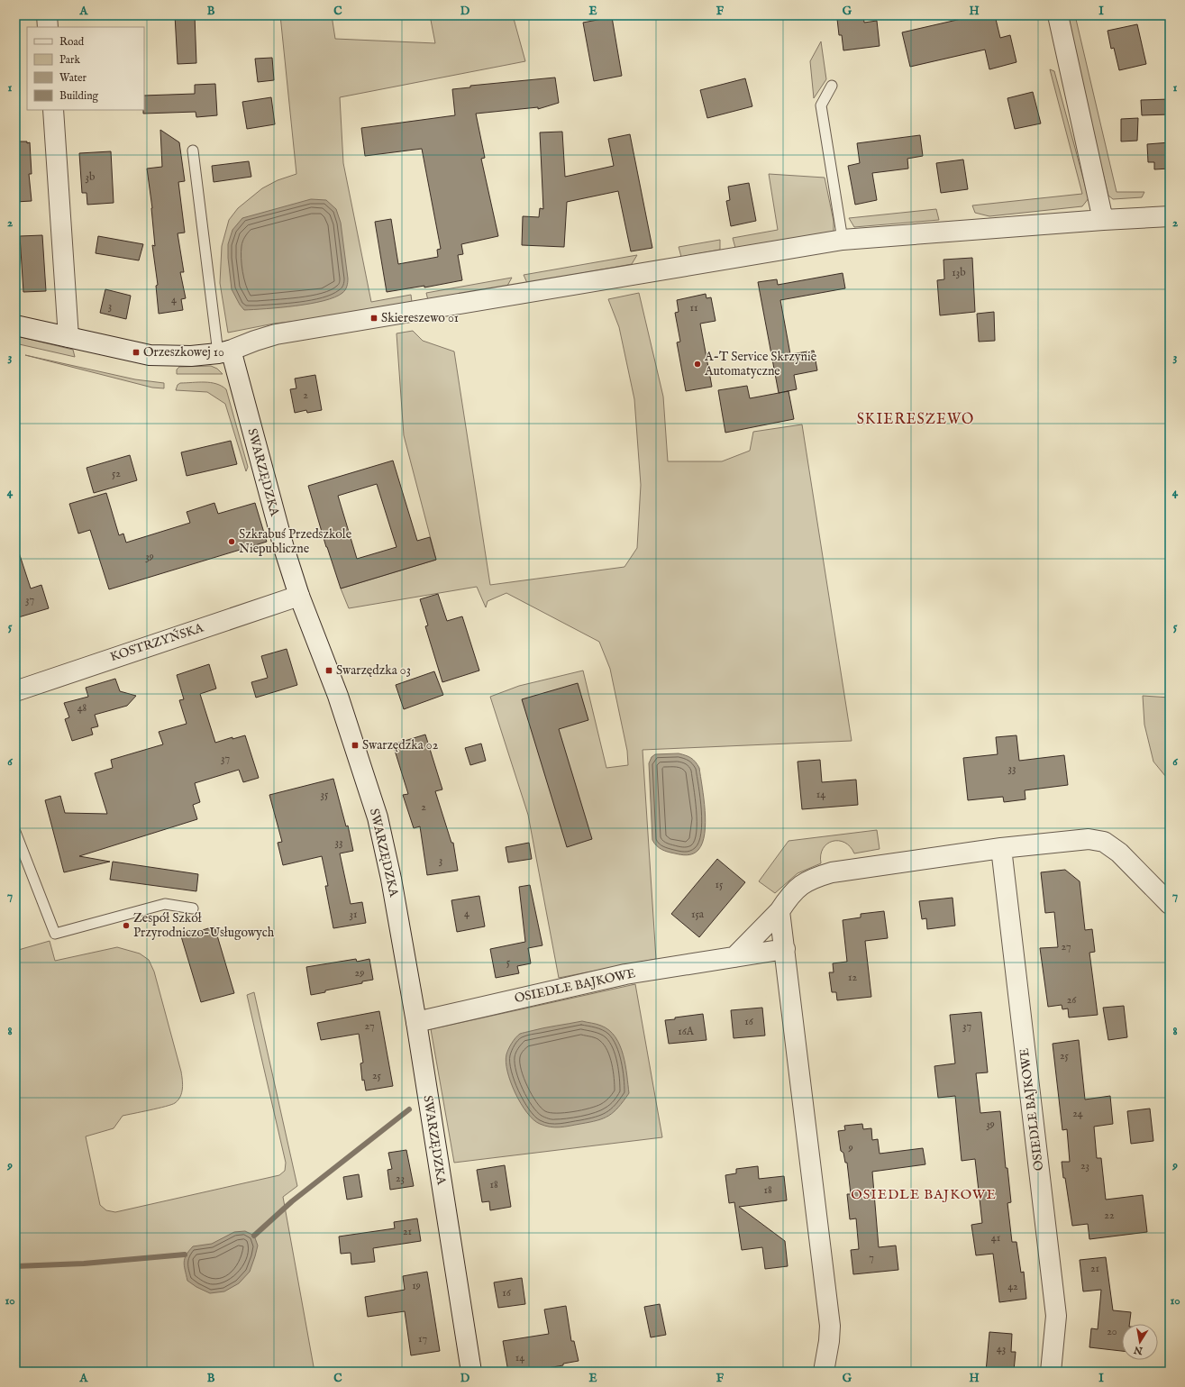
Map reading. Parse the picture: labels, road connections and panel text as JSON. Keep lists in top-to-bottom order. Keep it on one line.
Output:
{"streets":{"street":["SWARZĘDZKA","KOSTRZYŃSKA","OSIEDLE BAJKOWE"]},"crossings":[["SWARZĘDZKA","KOSTRZYŃSKA"],["SWARZĘDZKA","OSIEDLE BAJKOWE"]],"districts":["SKIERESZEWO","OSIEDLE BAJKOWE"],"places":{"transit":["Skiereszewo 01","Orzeszkowej 10","Swarzędzka 03","Swarzędzka 02"],"other":["A-T Service Skrzynie Automatyczne","Szkrabuś Przedszkole Niepubliczne","Zespół Szkół Przyrodniczo-Usługowych"]},"house_numbers":["3b","13b","4","3","11","2","52","39","37","48","37","33","35","14","2","33","3","15","4","31","15a","27","5","29","12","26","16","27","37","16A","25","25","24","39","9","23","23","18","18","22","21","41","7","21","19","42","16","20","17","43","14"],"legend":["Road","Park","Water","Building"],"north":"bottom","grid":{"columns":["A","B","C","D","E","F","G","H","I"],"rows":["1","2","3","4","5","6","7","8","9","10"]}}
